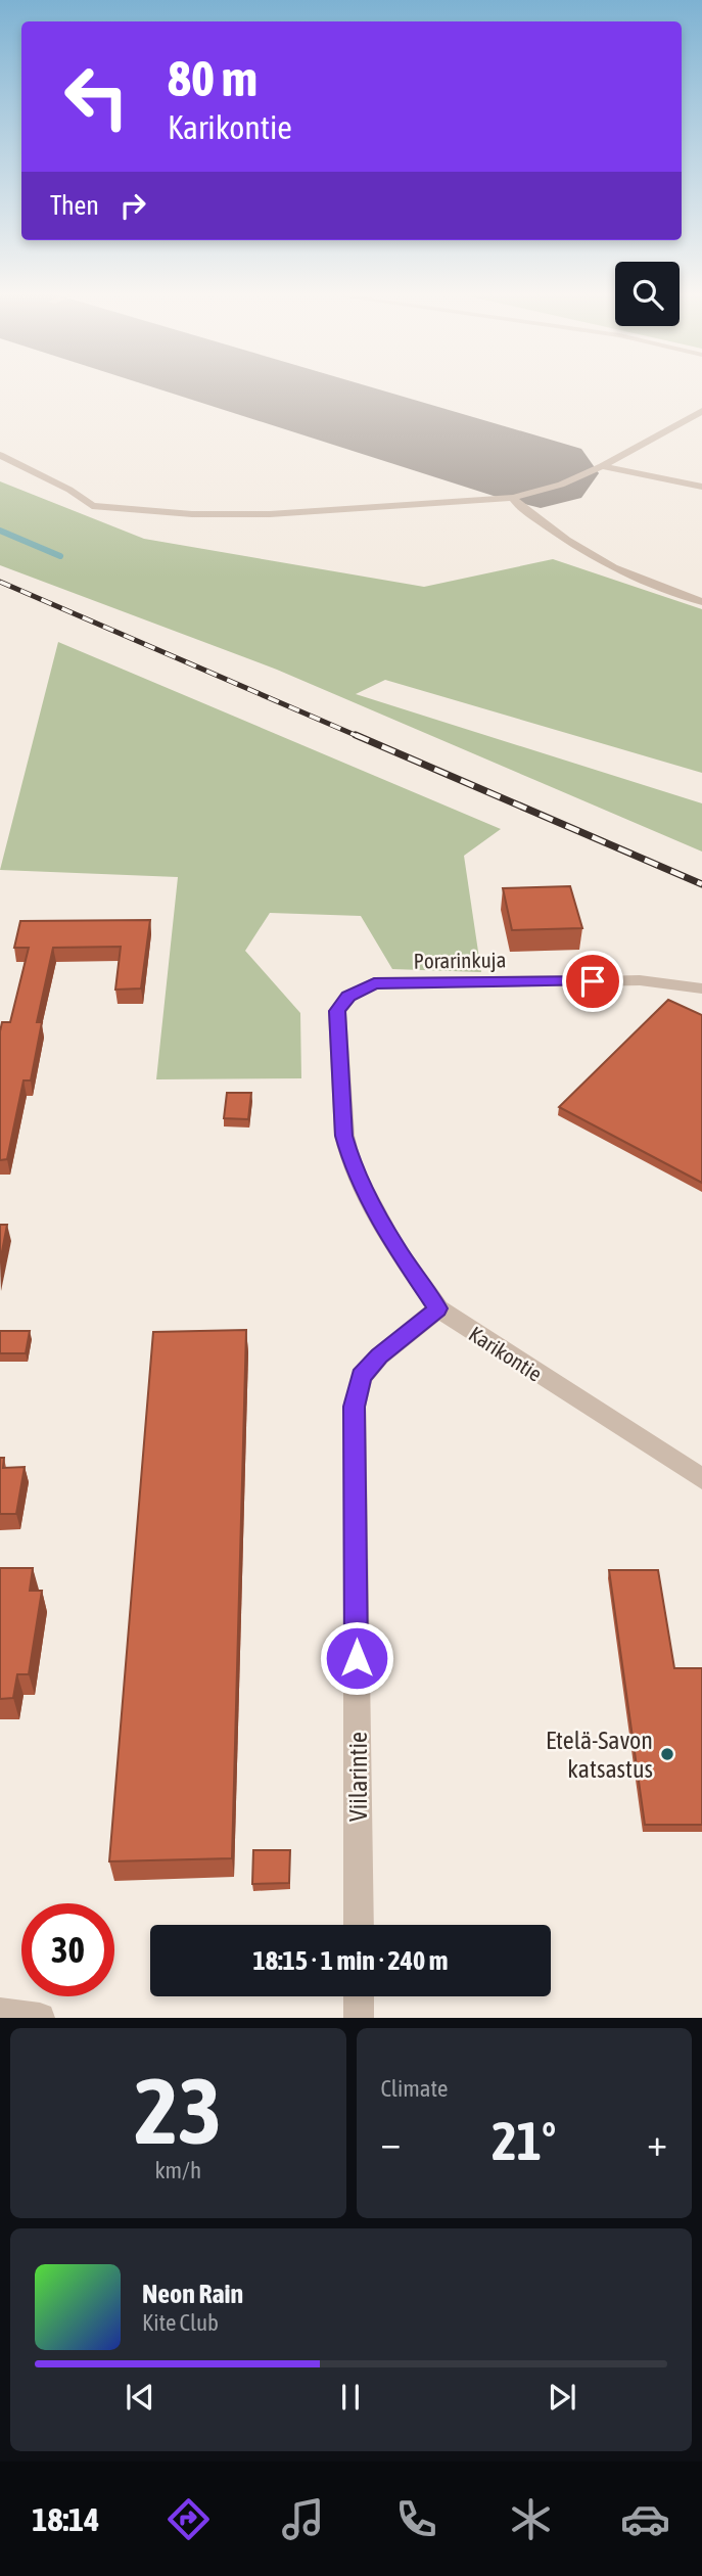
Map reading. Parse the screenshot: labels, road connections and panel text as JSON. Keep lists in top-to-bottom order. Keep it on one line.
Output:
{"streets":{"street":["Porarinkuja","Karikontie","Viilarintie"]},"crossings":[["Porarinkuja","Karikontie"],["Karikontie","Viilarintie"]],"places":["Etelä-Savon katsastus"],"page":{"turn":["80 m","Karikontie"],"then":"Then","limit":"30","trip":"18:15 · 1 min · 240 m","tile":[["23","km/h"],"Climate"],"heat":["−","21°","+"],"song":["Neon Rain","Kite Club"],"tabs":"18:14"}}
